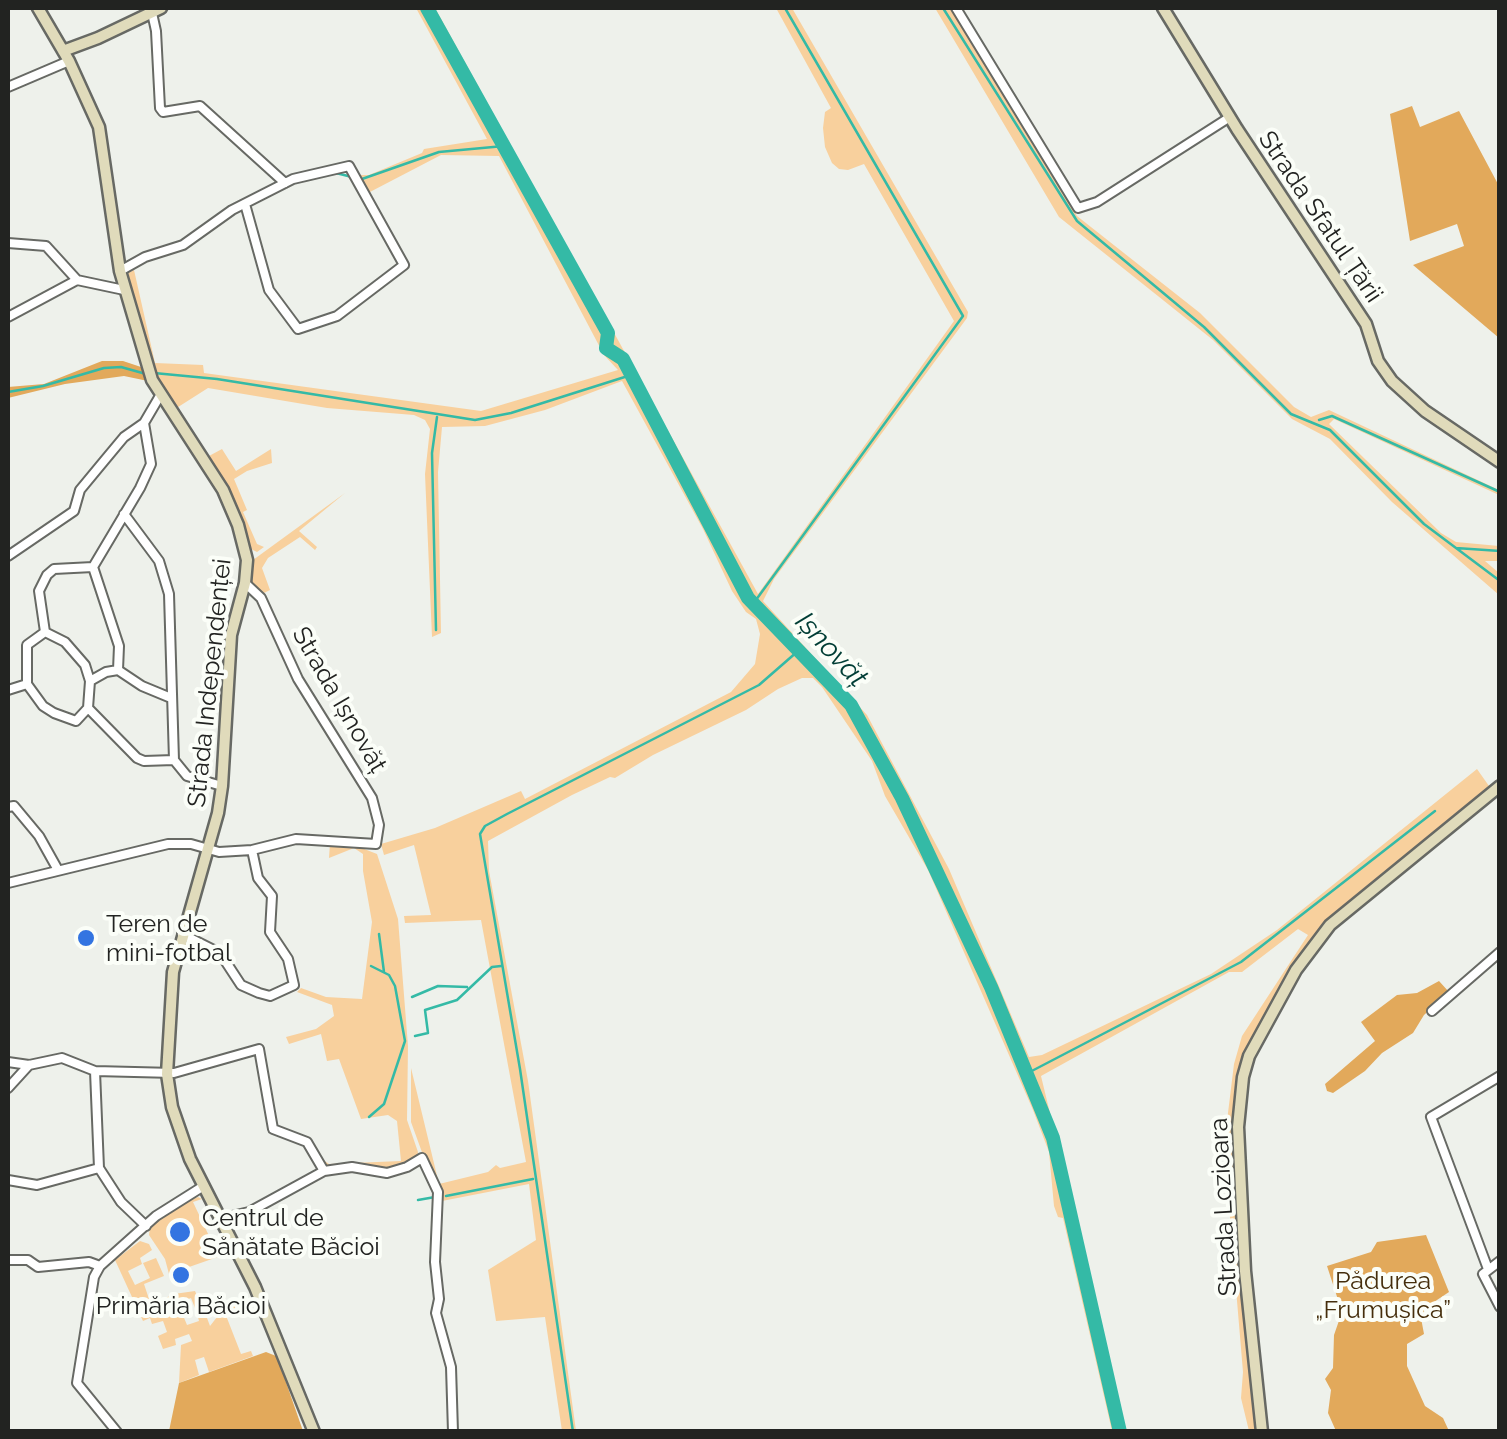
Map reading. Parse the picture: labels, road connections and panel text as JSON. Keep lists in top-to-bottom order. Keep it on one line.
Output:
{"streets":{"main road":["Strada Sfatul Țării","Strada Independenței","Strada Lozioara"],"street":["Strada Ișnovăț"]},"crossings":[["Strada Independenței","Strada Ișnovăț"]],"water":["Ișnovăț"],"parks":["Pădurea „Frumușica”"],"places":["Teren de mini-fotbal","Centrul de Sănătate Băcioi","Primăria Băcioi"]}
